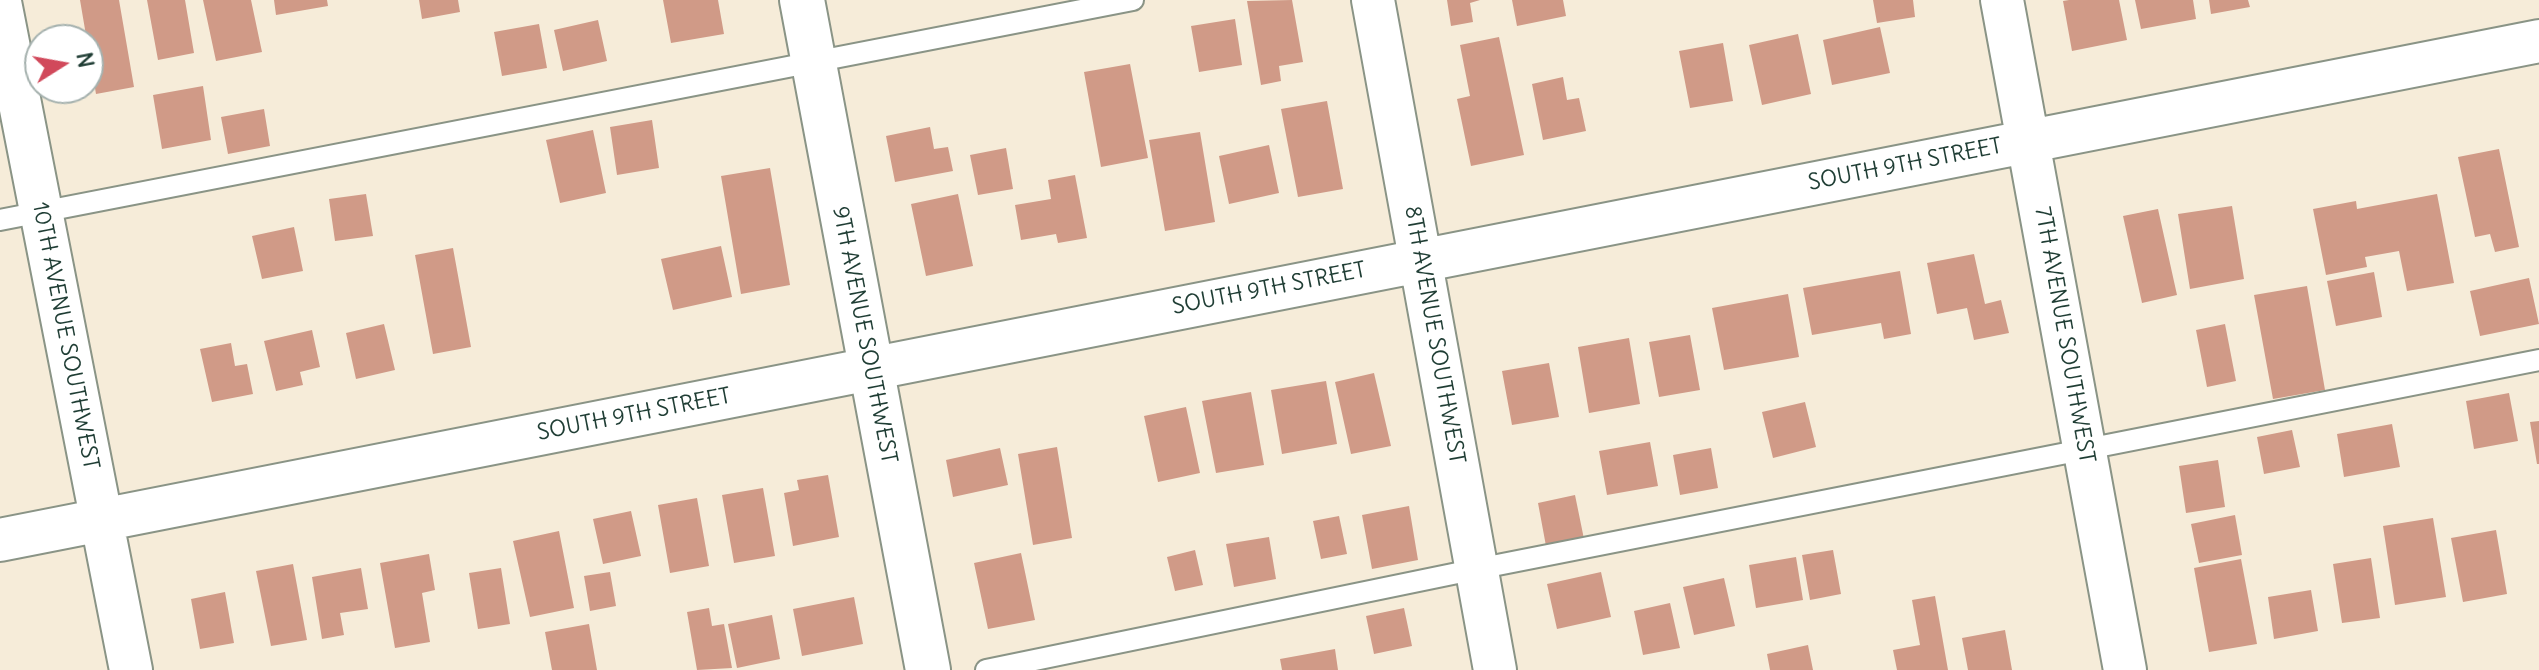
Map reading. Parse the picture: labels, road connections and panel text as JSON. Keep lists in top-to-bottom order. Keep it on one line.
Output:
{"streets":{"street":["SOUTH 9TH STREET","9TH AVENUE SOUTHWEST","8TH AVENUE SOUTHWEST","7TH AVENUE SOUTHWEST","10TH AVENUE SOUTHWEST"]},"crossings":[["SOUTH 9TH STREET","9TH AVENUE SOUTHWEST"],["SOUTH 9TH STREET","8TH AVENUE SOUTHWEST"],["SOUTH 9TH STREET","7TH AVENUE SOUTHWEST"],["SOUTH 9TH STREET","10TH AVENUE SOUTHWEST"]],"north":"right"}
